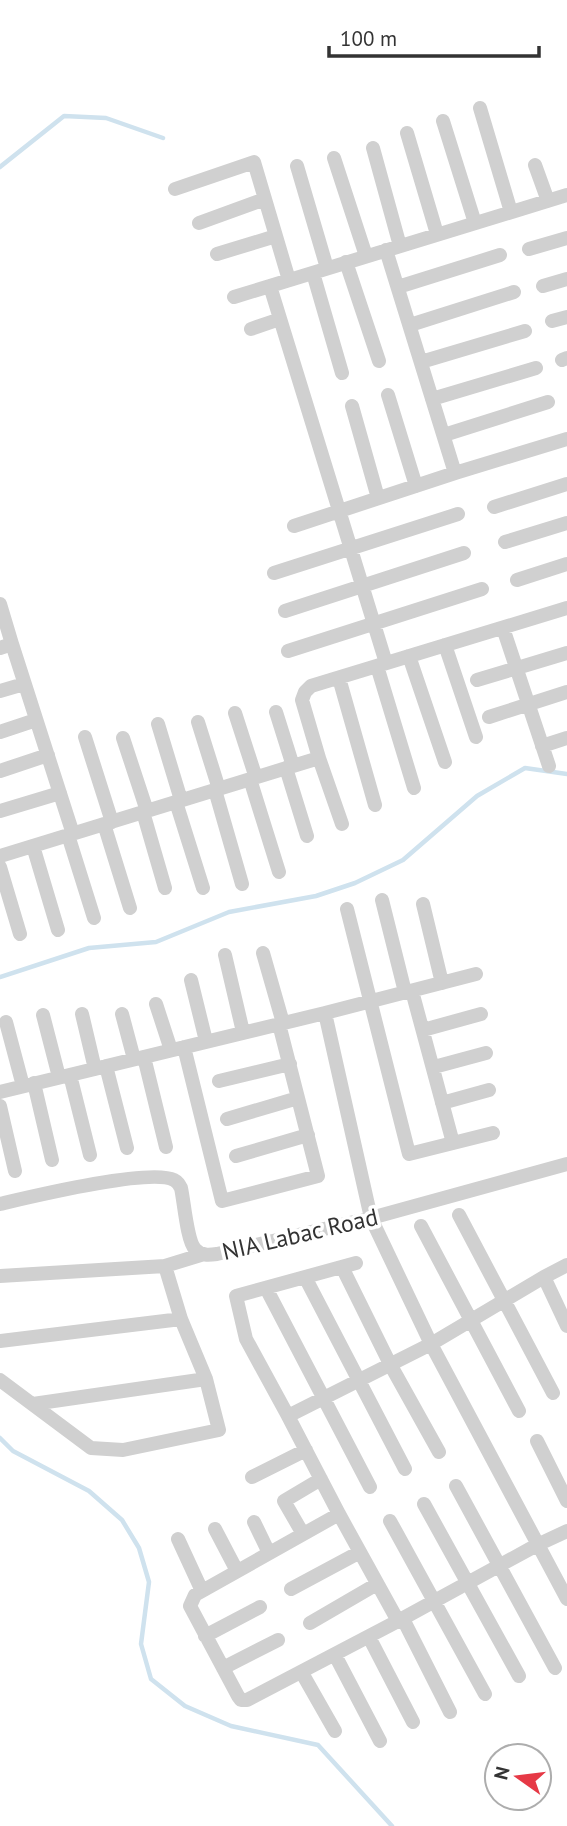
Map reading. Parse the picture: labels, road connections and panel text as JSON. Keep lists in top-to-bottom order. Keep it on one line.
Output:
{"streets":{"street":["NIA Labac Road"]},"scale_bar":"100 m","north":"left"}
